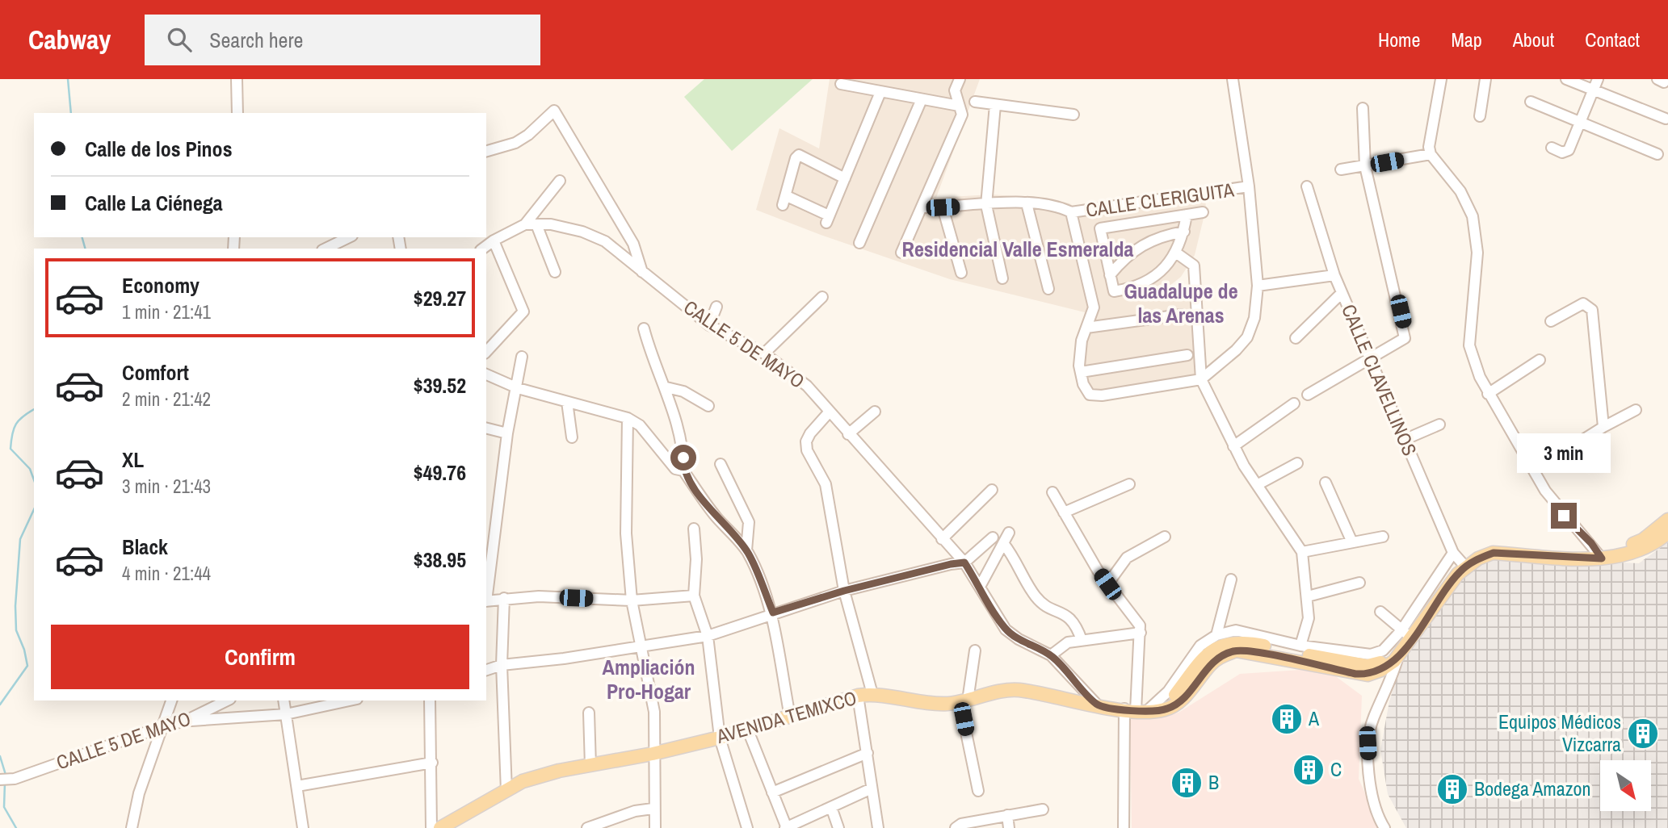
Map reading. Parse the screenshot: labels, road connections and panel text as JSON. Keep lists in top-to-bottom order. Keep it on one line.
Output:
{"streets":{"main road":["AVENIDA TEMIXCO"],"street":["CALLE CLERIGUITA","CALLE 5 DE MAYO","CALLE CLAVELLINOS"]},"crossings":[["CALLE 5 DE MAYO","AVENIDA TEMIXCO"]],"districts":["Residencial Valle Esmeralda","Guadalupe de las Arenas","Ampliación Pro-Hogar"],"places":{"building":["A","Equipos Médicos Vizcarra","C","B","Bodega Amazon"]},"north":"bottom right","page":{"header":"Cabway","search":"Search here","nav":["Home","Map","About","Contact"],"banner":["Calle de los Pinos","Calle La Ciénega"],"list":[{"name":"Economy","note":"1 min · 21:41","value":"$29.27"},{"name":"Comfort","note":"2 min · 21:42","value":"$39.52"},{"name":"XL","note":"3 min · 21:43","value":"$49.76"},{"name":"Black","note":"4 min · 21:44","value":"$38.95"}],"bubble":"3 min","buttons":"Confirm"}}
